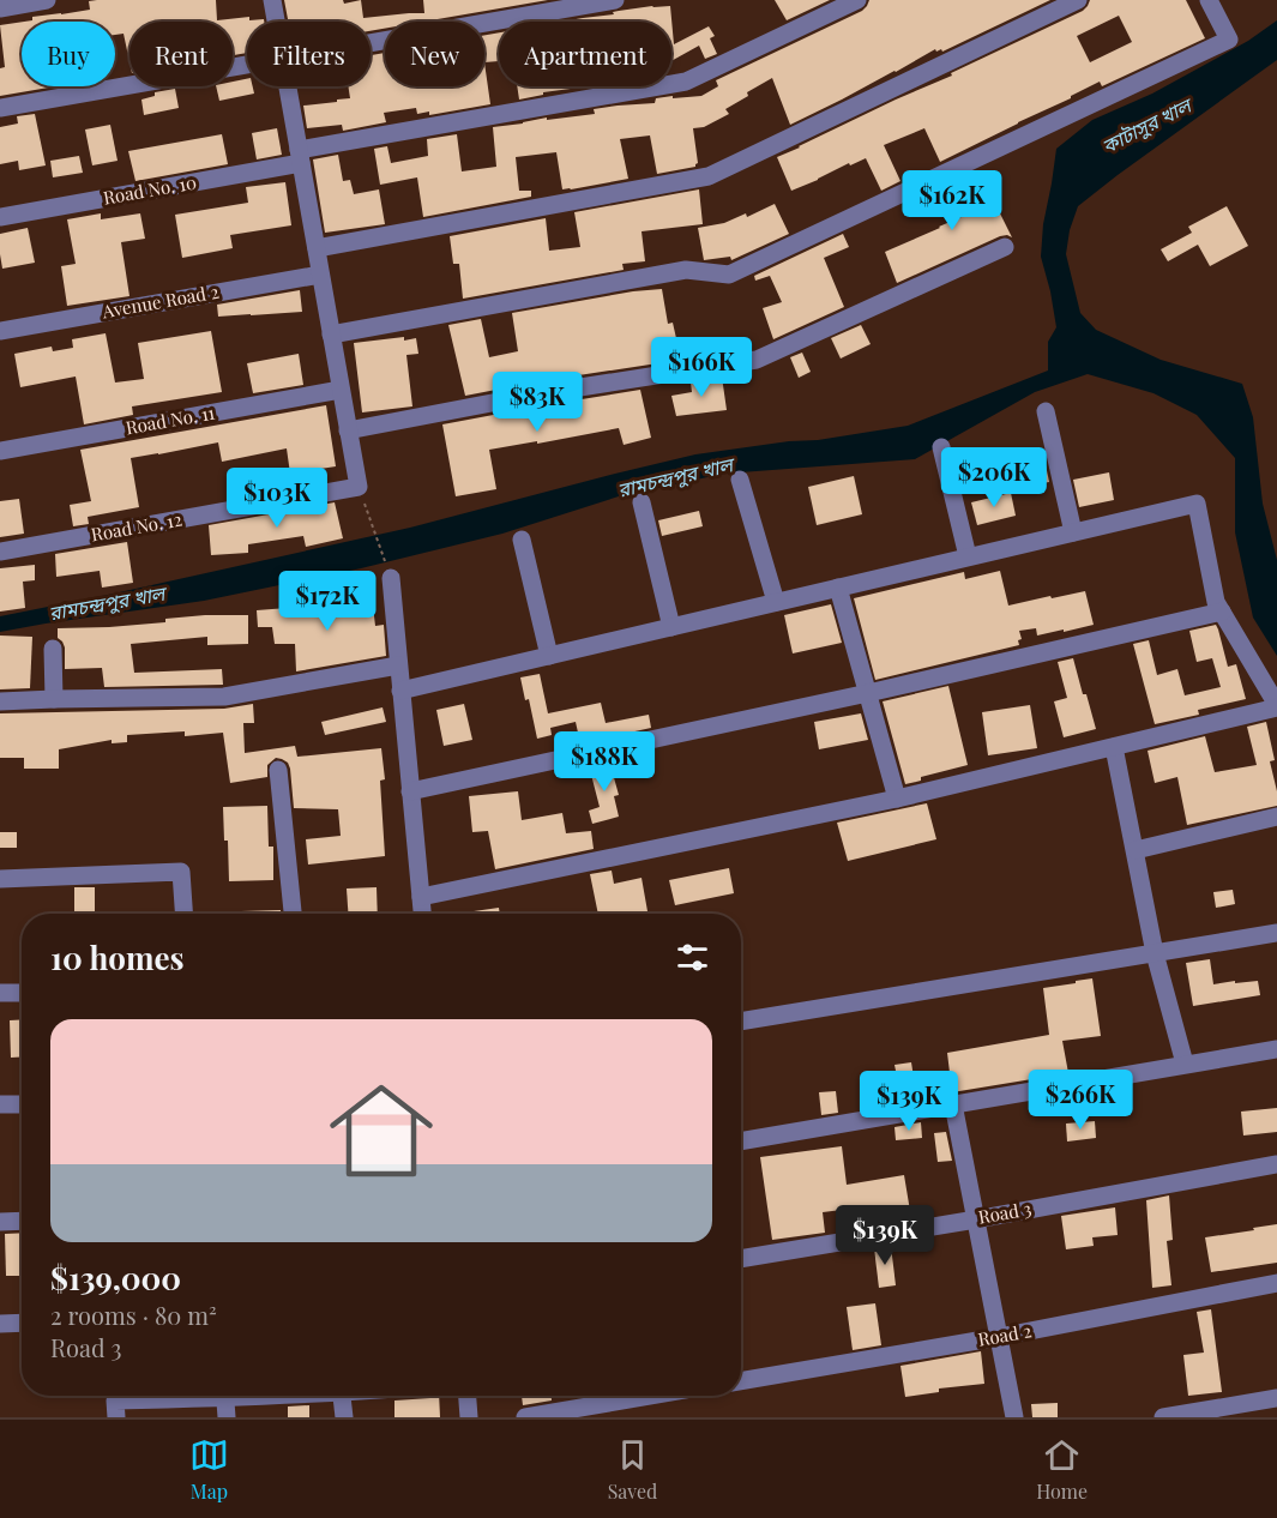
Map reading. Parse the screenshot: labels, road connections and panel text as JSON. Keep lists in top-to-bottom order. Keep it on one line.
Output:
{"streets":{"street":["Road No. 10","Avenue Road 2","Road No. 11","Road No. 12","Road 3","Road 2"]},"water":["কাটাসুর খাল","রামচন্দ্রপুর খাল"],"page":{"chip":["Buy","Rent","Filters","New","Apartment"],"price":["$162K","$166K","$83K","$206K","$103K","$172K","$188K","$266K","$139K","$139K"],"heading":"10 homes","list":[{"name":"$139,000","note":"2 rooms · 80 m² · Road 3"}],"tabs":["Map","Saved","Home"]}}
